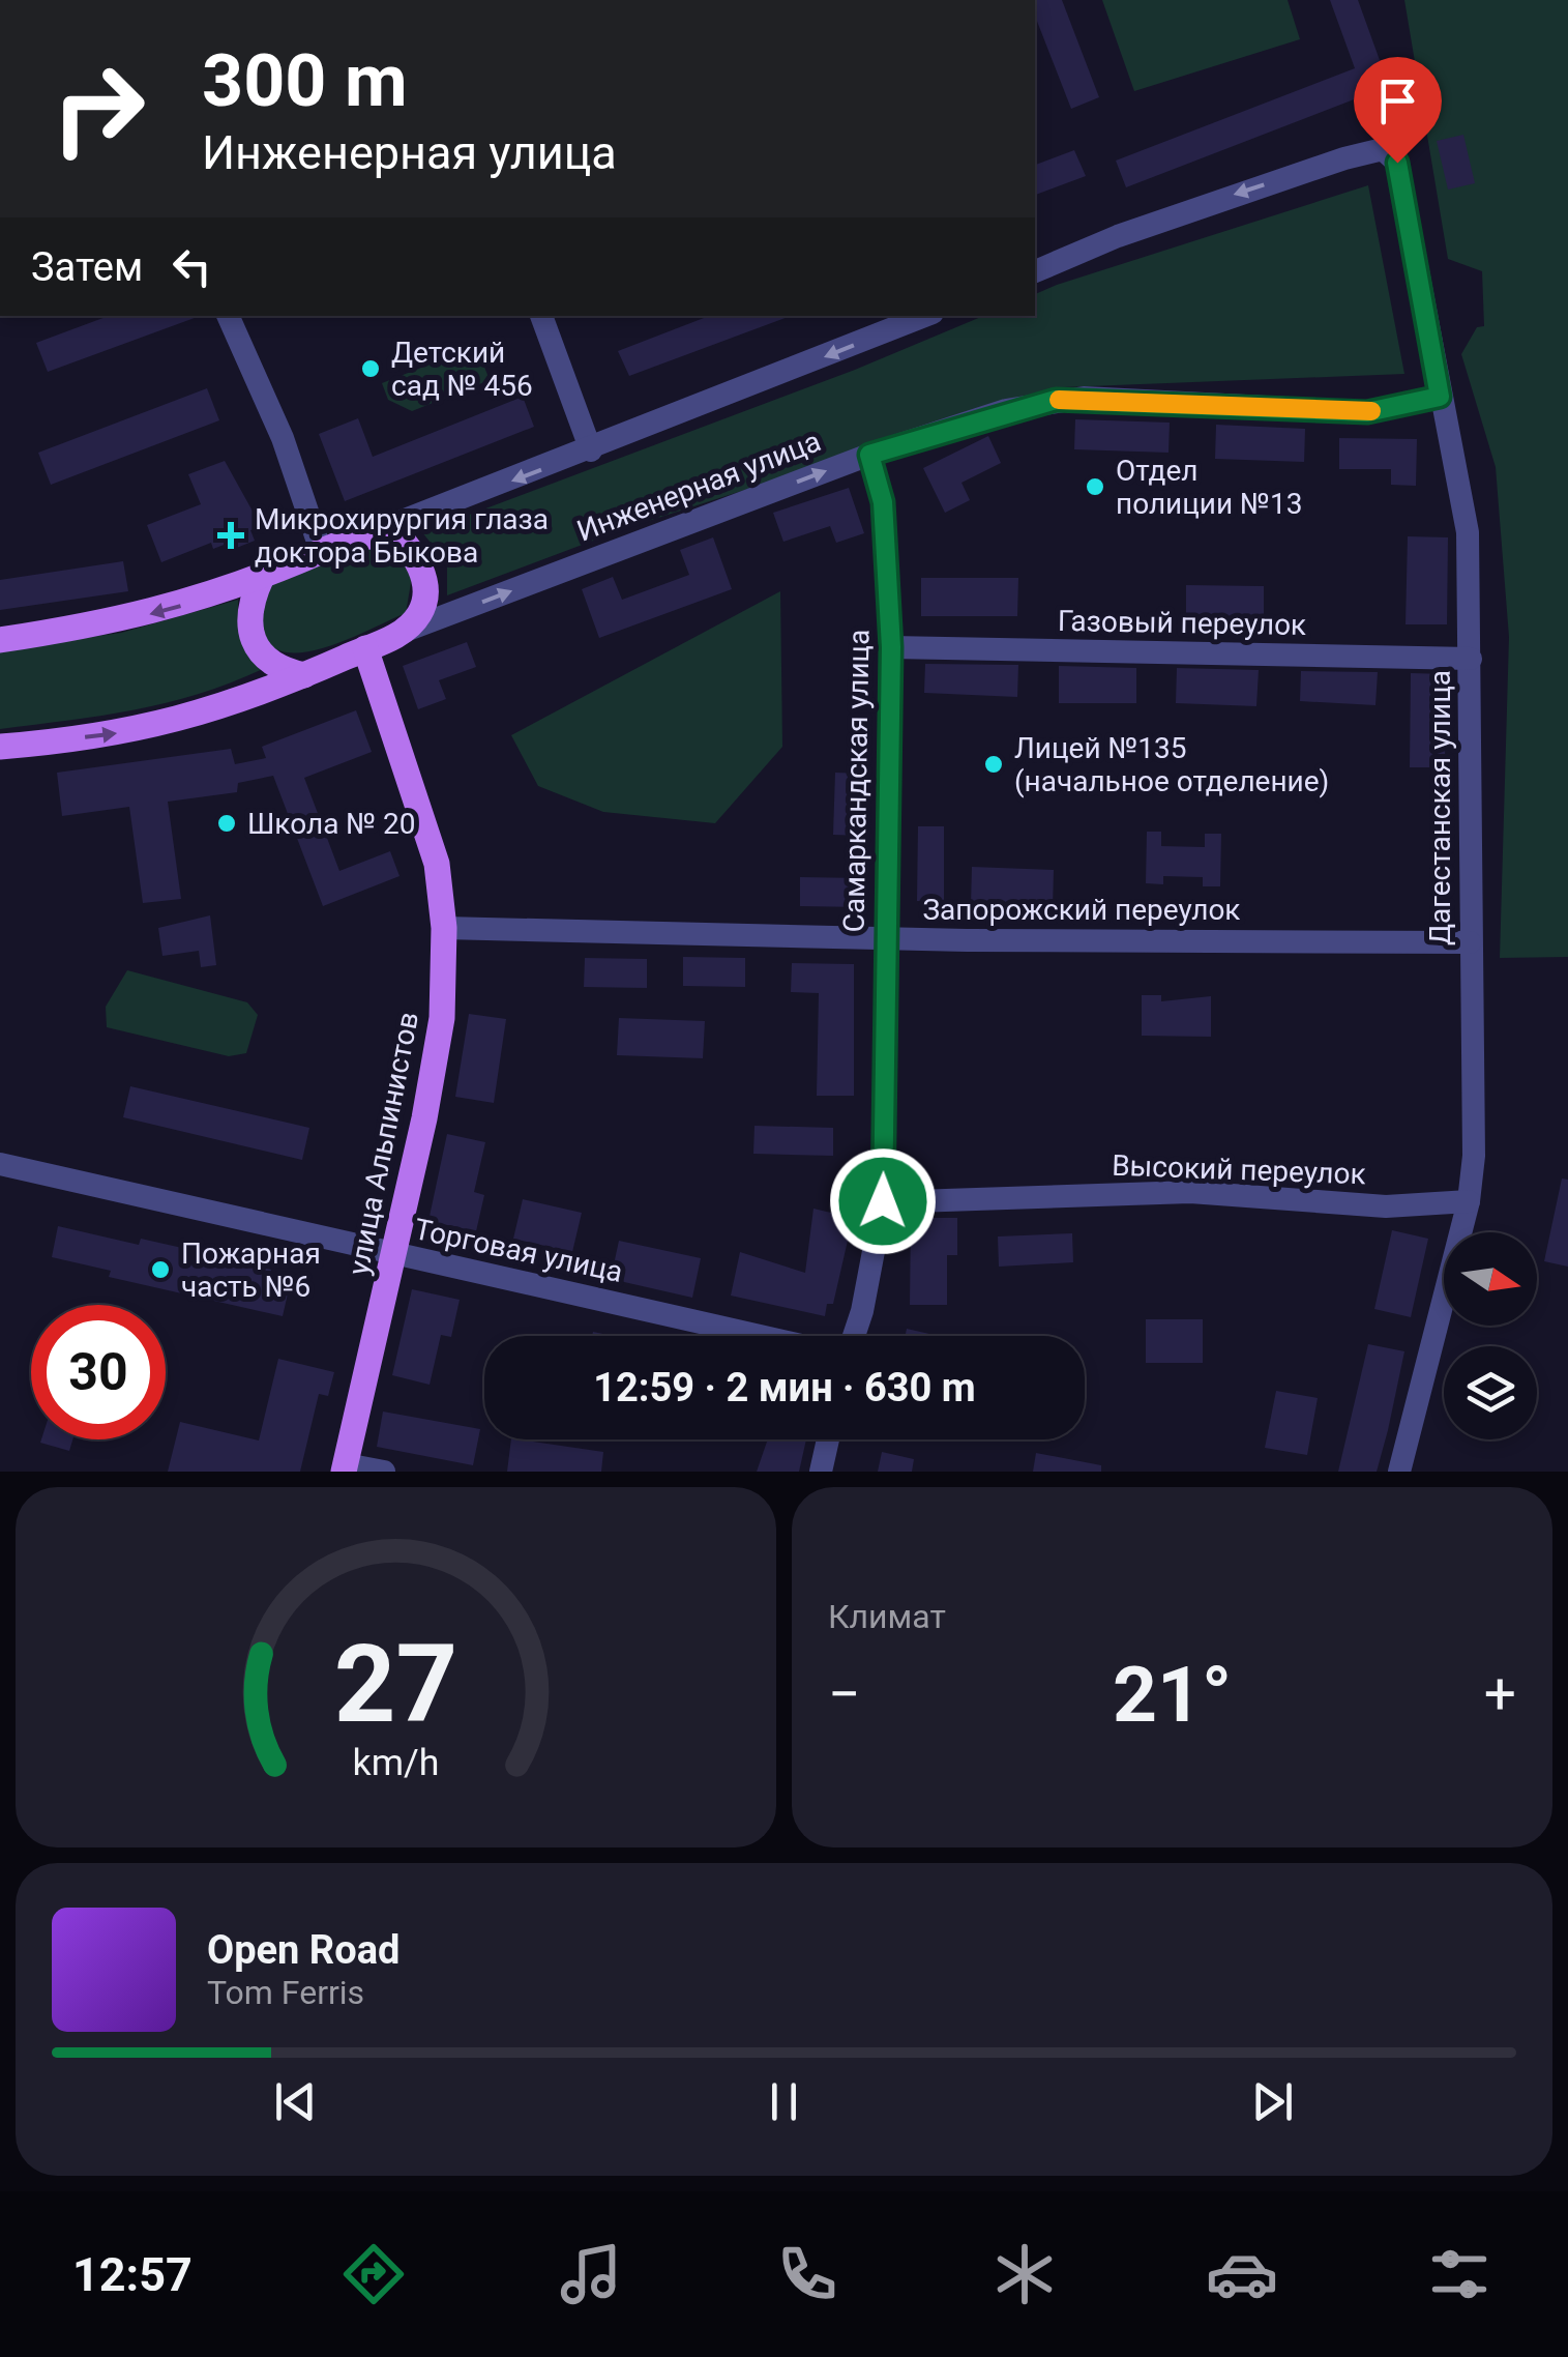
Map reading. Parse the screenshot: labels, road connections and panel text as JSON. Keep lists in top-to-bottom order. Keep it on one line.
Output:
{"streets":{"main road":["Инженерная улица","улица Альпинистов"],"street":["Газовый переулок","Самаркандская улица","Дагестанская улица","Запорожский переулок","Высокий переулок","Торговая улица"]},"crossings":[["Инженерная улица","Самаркандская улица"],["Инженерная улица","Дагестанская улица"],["Инженерная улица","улица Альпинистов"],["Газовый переулок","Самаркандская улица"],["Газовый переулок","Дагестанская улица"],["Самаркандская улица","Запорожский переулок"],["Самаркандская улица","Высокий переулок"],["Дагестанская улица","Запорожский переулок"],["Дагестанская улица","Высокий переулок"],["Запорожский переулок","улица Альпинистов"],["улица Альпинистов","Торговая улица"]],"places":{"other":["Детский сад № 456","Отдел полиции №13","Лицей №135 (начальное отделение)","Школа № 20","Пожарная часть №6"],"health":["Микрохирургия глаза доктора Быкова"]},"north":"right","page":{"turn":["300 m","Инженерная улица"],"then":"Затем","limit":"30","trip":"12:59 · 2 мин · 630 m","tile":"Климат","heat":["−","21°","+"],"song":["Open Road","Tom Ferris"],"tabs":"12:57","gauge":["27","km/h"]}}
